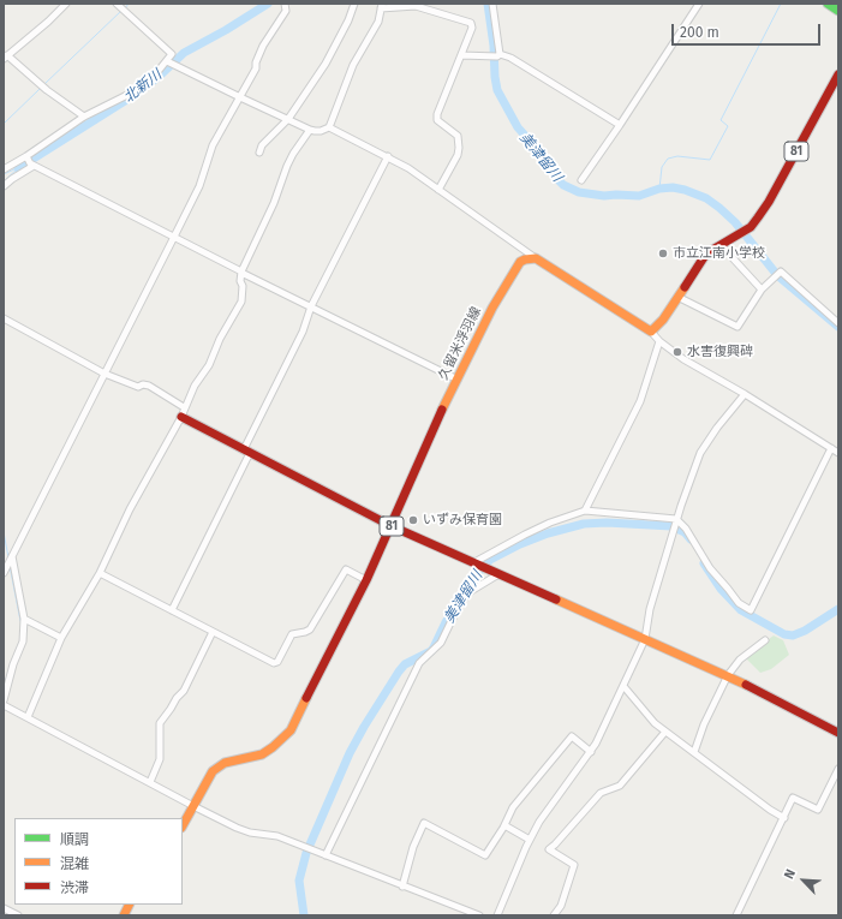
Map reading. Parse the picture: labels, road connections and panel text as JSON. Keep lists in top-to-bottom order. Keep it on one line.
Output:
{"streets":{"main road":["81","久留米浮羽線"]},"water":["北新川","美津留川"],"places":["市立江南小学校","水害復興碑","いずみ保育園"],"legend":["順調","混雑","渋滞"],"scale_bar":"200 m","north":"top left"}
